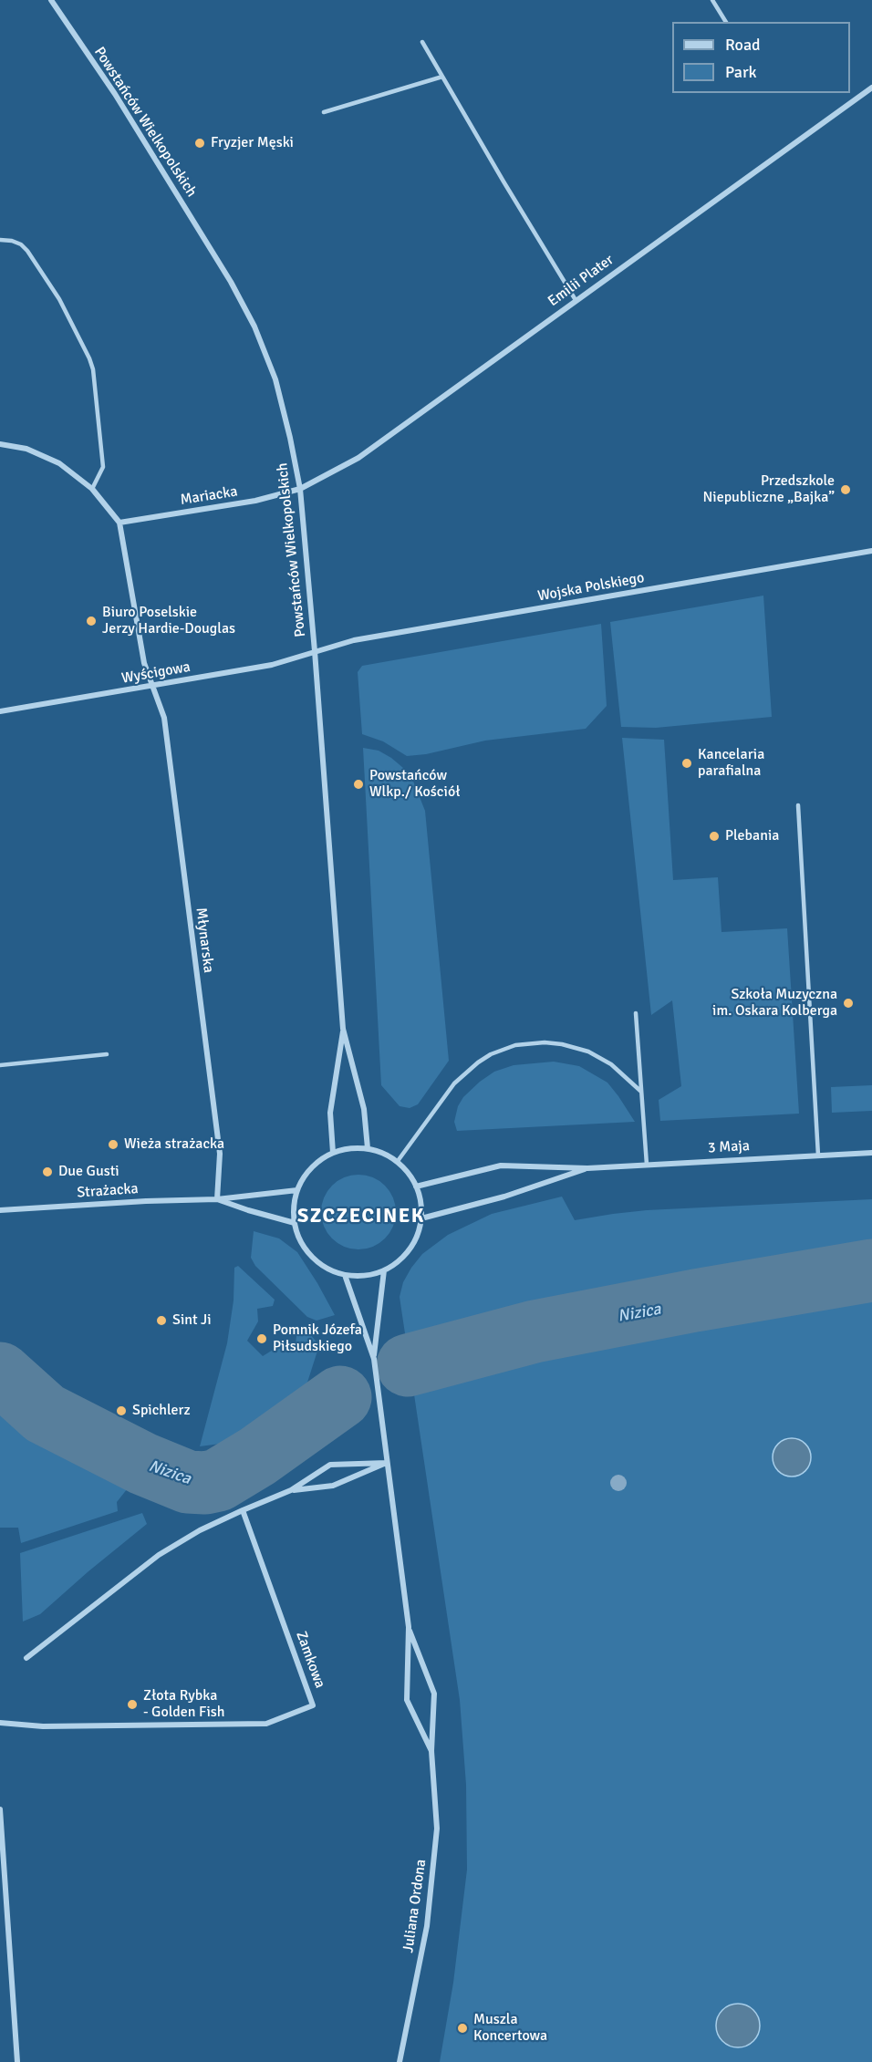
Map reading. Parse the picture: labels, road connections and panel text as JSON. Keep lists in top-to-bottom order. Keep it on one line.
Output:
{"streets":{"street":["Powstańców Wielkopolskich","Emilii Plater","Mariacka","Wojska Polskiego","Wyścigowa","Młynarska","3 Maja","Strażacka","Zamkowa","Juliana Ordona"]},"crossings":[["Powstańców Wielkopolskich","Emilii Plater"],["Powstańców Wielkopolskich","Mariacka"],["Powstańców Wielkopolskich","Wojska Polskiego"],["Powstańców Wielkopolskich","Wyścigowa"],["Powstańców Wielkopolskich","3 Maja"],["Powstańców Wielkopolskich","Strażacka"],["Emilii Plater","Mariacka"],["Wojska Polskiego","Wyścigowa"],["Wyścigowa","Młynarska"],["Młynarska","Strażacka"],["3 Maja","Strażacka"]],"districts":["SZCZECINEK"],"water":["Nizica"],"places":["Fryzjer Męski","Przedszkole Niepubliczne „Bajka”","Biuro Poselskie Jerzy Hardie-Douglas","Kancelaria parafialna","Powstańców Wlkp./ Kościół","Plebania","Szkoła Muzyczna im. Oskara Kolberga","Wieża strażacka","Due Gusti","Sint Ji","Pomnik Józefa Piłsudskiego","Spichlerz","Złota Rybka - Golden Fish","Muszla Koncertowa"],"legend":["Road","Park"]}
